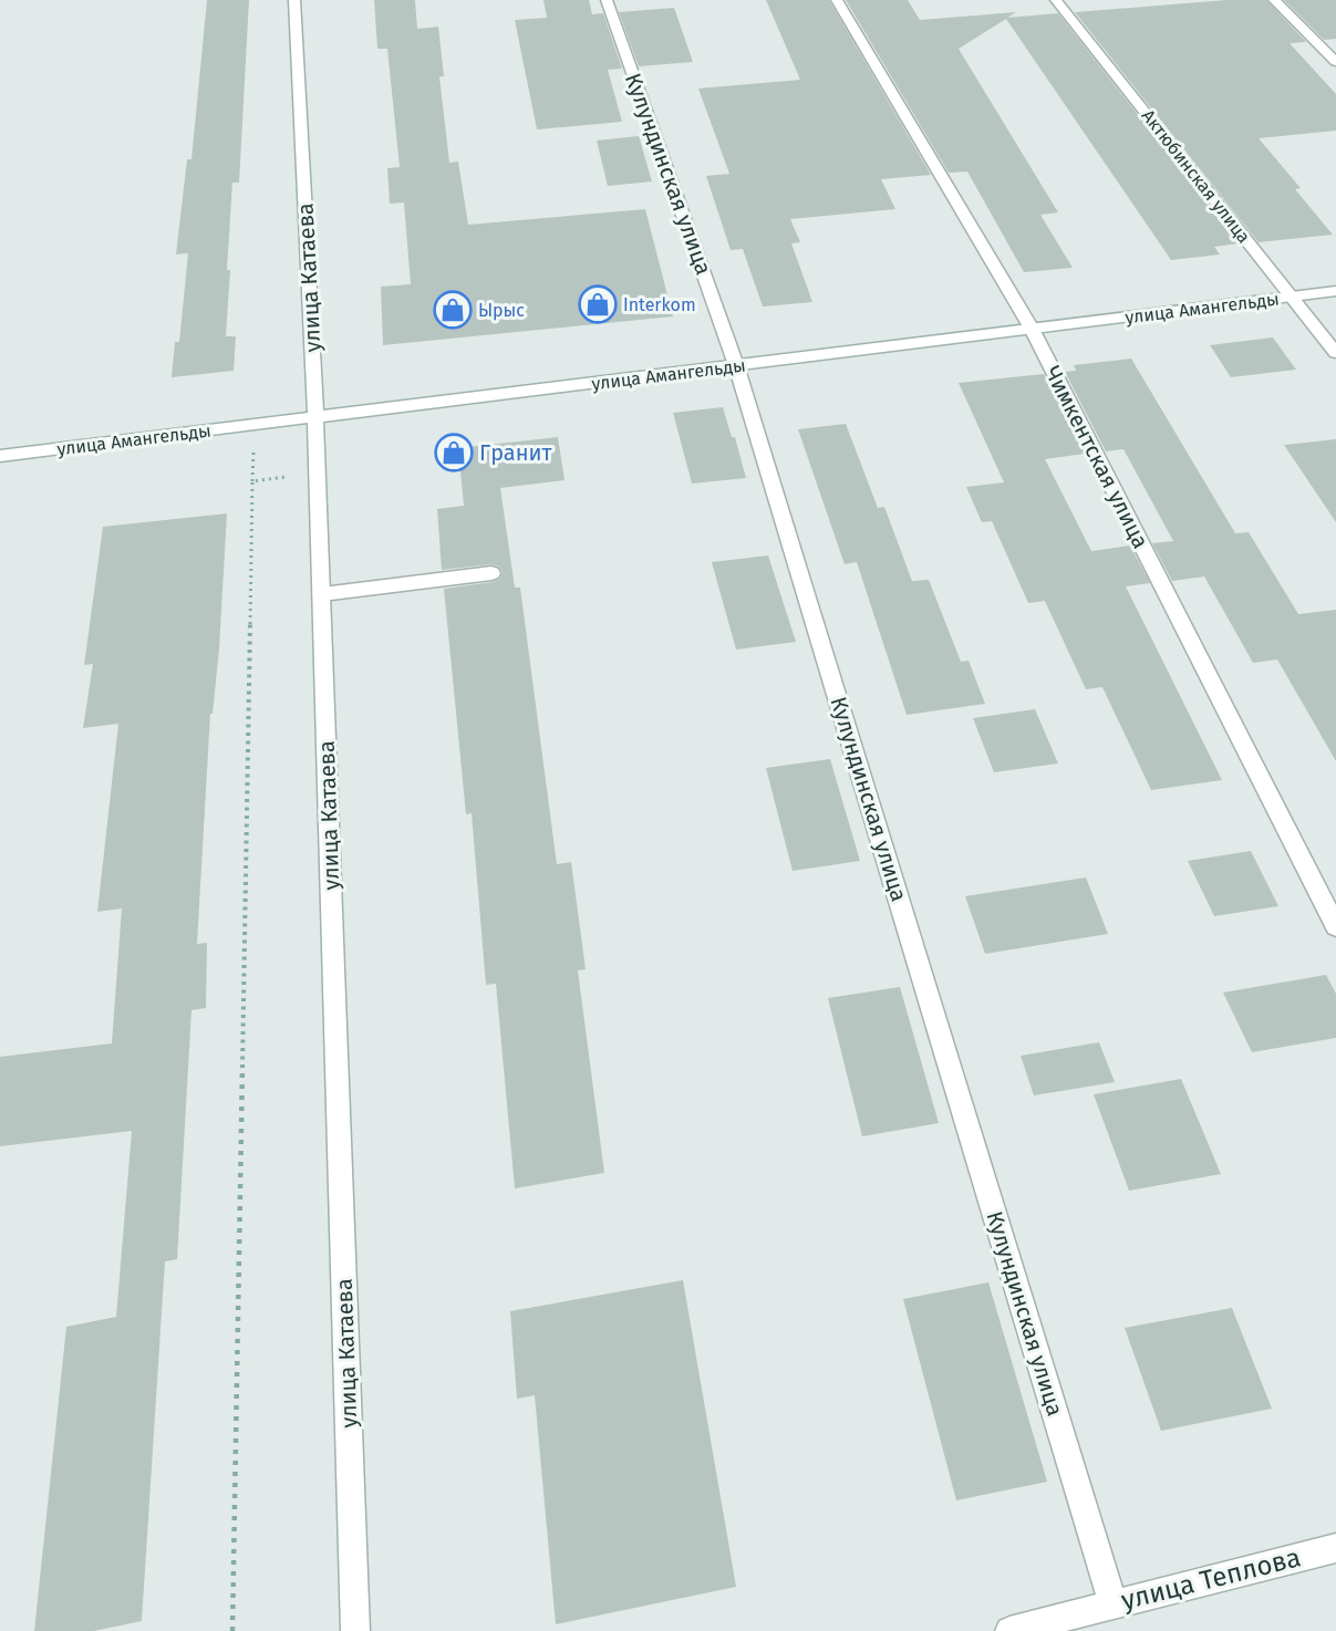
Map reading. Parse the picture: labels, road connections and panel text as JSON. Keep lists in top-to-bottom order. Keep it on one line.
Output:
{"streets":{"street":["Кулундинская улица","Актюбинская улица","улица Катаева","улица Амангельды","Чимкентская улица","улица Теплова"]},"crossings":[["Кулундинская улица","улица Амангельды"],["Кулундинская улица","улица Теплова"],["Актюбинская улица","улица Амангельды"],["улица Катаева","улица Амангельды"],["улица Амангельды","Чимкентская улица"]],"places":{"shop":["Interkom","Ырыс","Гранит"]}}
